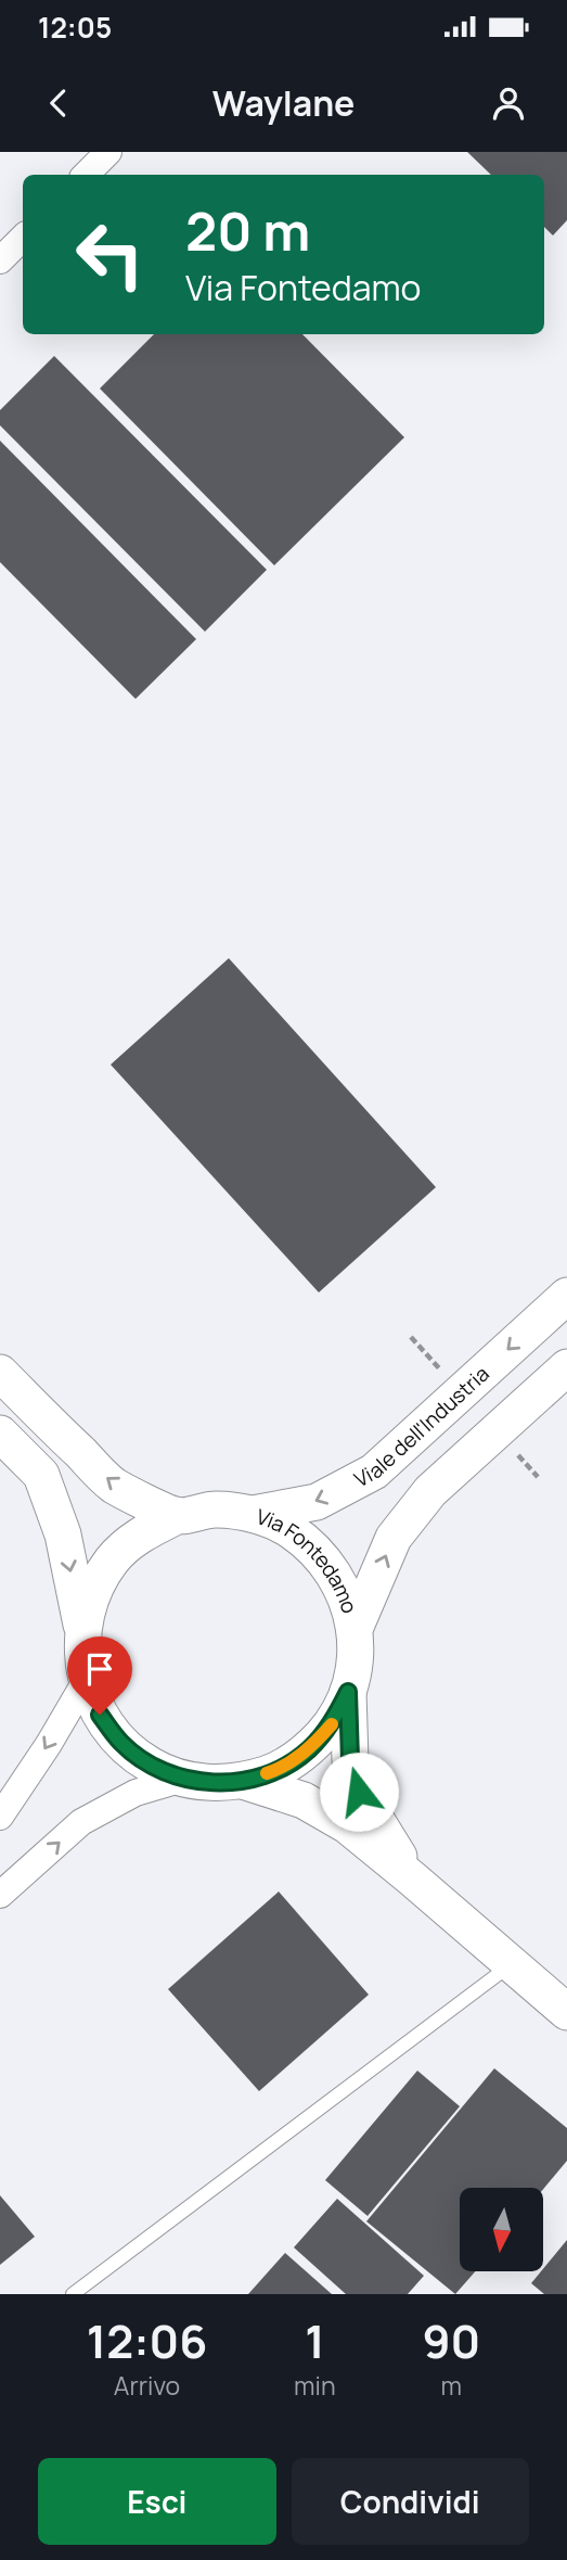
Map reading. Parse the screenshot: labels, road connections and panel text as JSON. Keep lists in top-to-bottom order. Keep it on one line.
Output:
{"streets":{"main road":["Viale dell'Industria","Via Fontedamo"]},"crossings":[["Viale dell'Industria","Via Fontedamo"]],"north":"bottom","page":{"status":"12:05","header":"Waylane","turn":["20 m","Via Fontedamo"],"eta":["12:06","Arrivo","1","min","90","m"],"buttons":["Esci","Condividi"]}}
